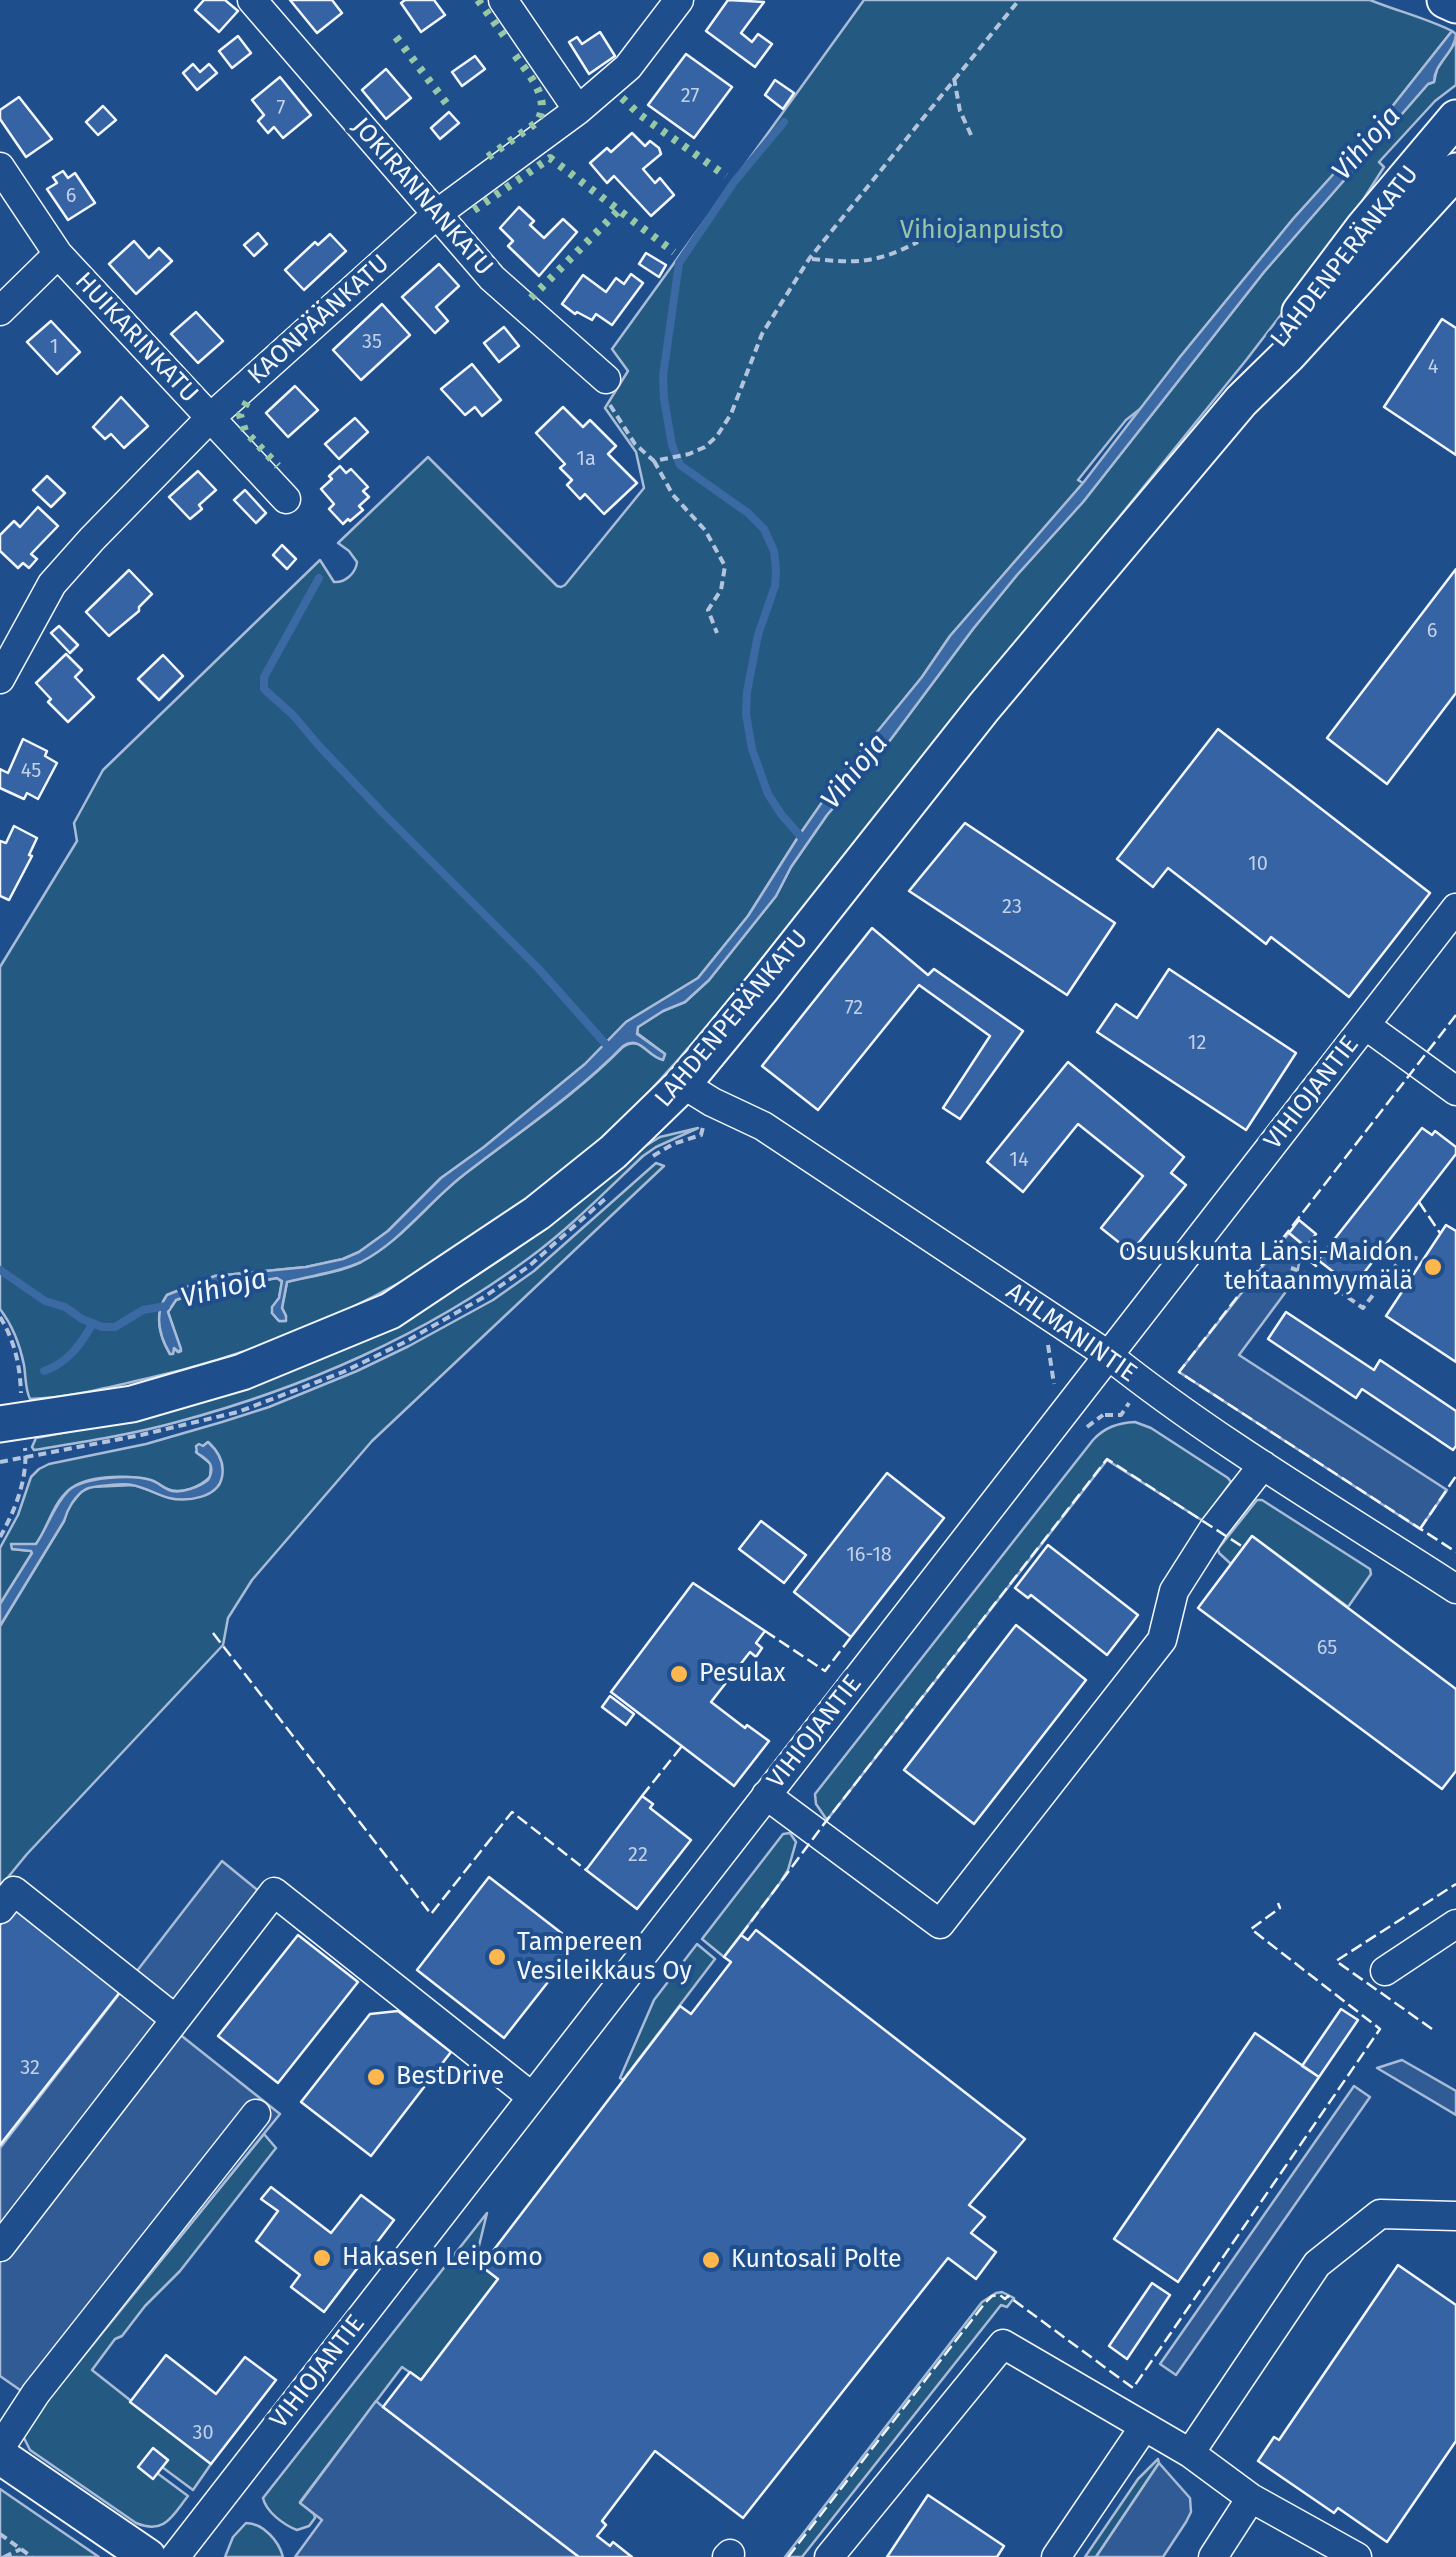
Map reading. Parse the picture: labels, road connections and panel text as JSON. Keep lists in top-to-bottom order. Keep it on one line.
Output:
{"streets":{"main road":["LAHDENPERÄNKATU"],"street":["JOKIRANNANKATU","KAONPÄÄNKATU","HUIKARINKATU","VIHIOJANTIE","AHLMANINTIE"]},"crossings":[["JOKIRANNANKATU","KAONPÄÄNKATU"],["LAHDENPERÄNKATU","AHLMANINTIE"],["KAONPÄÄNKATU","HUIKARINKATU"],["VIHIOJANTIE","AHLMANINTIE"]],"water":["Vihioja"],"parks":["Vihiojanpuisto"],"places":["Osuuskunta Länsi-Maidon tehtaanmyymälä","Pesulax","Tampereen Vesileikkaus Oy","BestDrive","Hakasen Leipomo","Kuntosali Polte"],"house_numbers":["27","7","6","35","1","4","1a","6","45","10","23","72","12","14","16-18","65","22","32","30"]}
